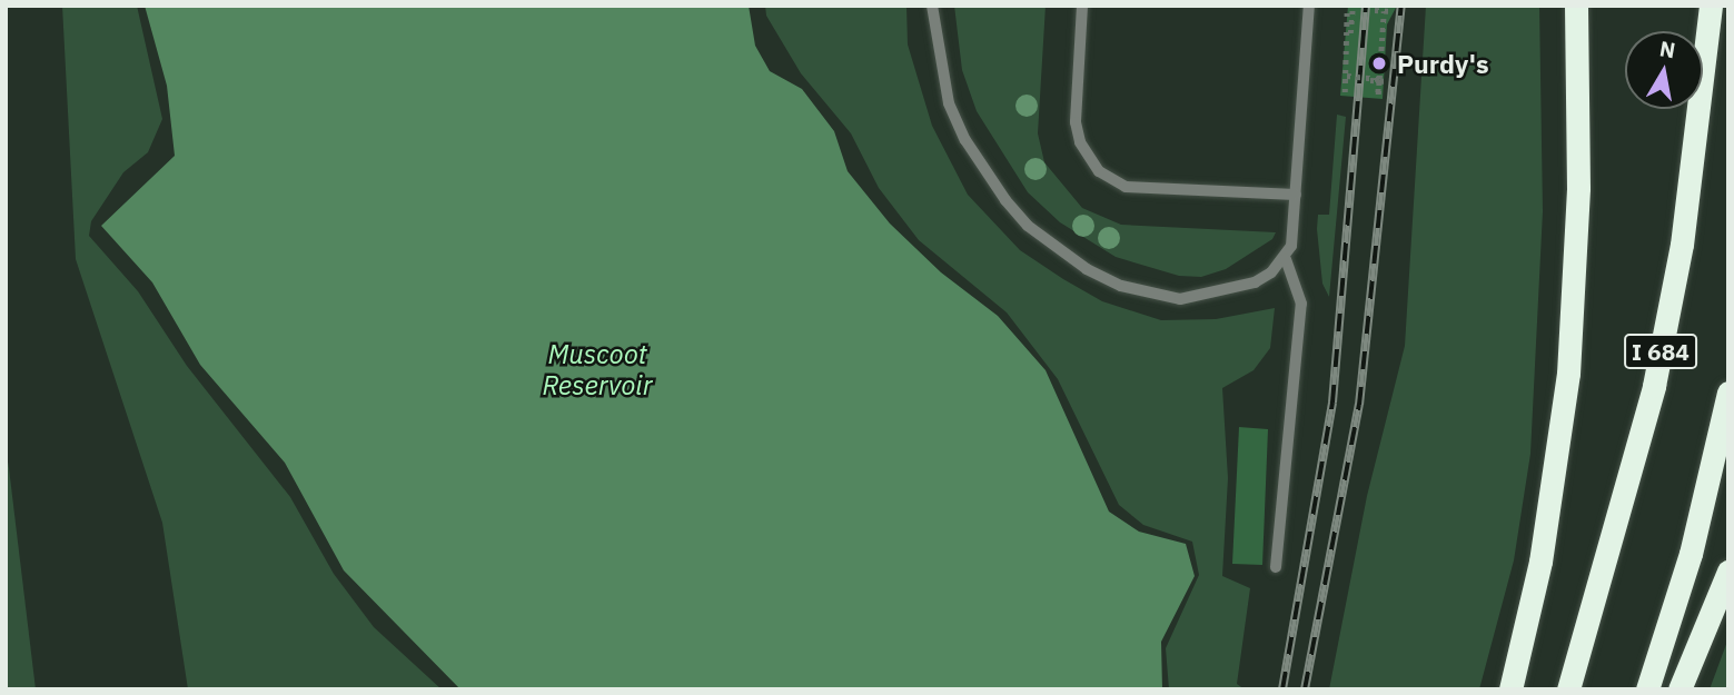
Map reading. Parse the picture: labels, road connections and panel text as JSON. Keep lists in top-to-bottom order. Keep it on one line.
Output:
{"streets":{"highway":["I 684"]},"water":["Muscoot Reservoir"],"places":["Purdy's"],"north":"top"}
